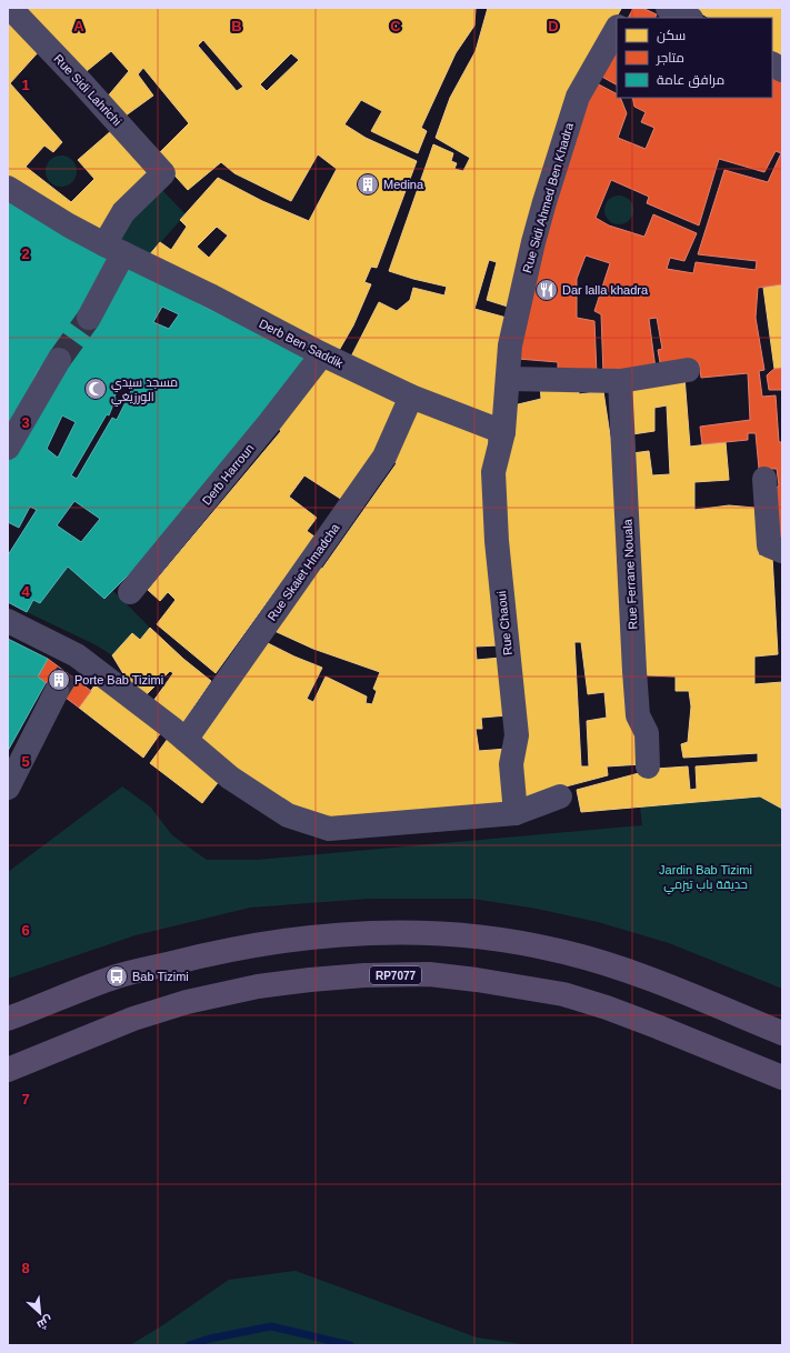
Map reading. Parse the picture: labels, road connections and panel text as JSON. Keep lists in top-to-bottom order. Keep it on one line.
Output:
{"streets":{"main road":["RP7077"],"street":["Rue Sidi Lahrichi","Rue Sidi Ahmed Ben Khadra","Derb Ben Saddik","Derb Harroun","Rue Skaiet Hmadcha","Rue Ferrane Nouala","Rue Chaoui"]},"crossings":[["Rue Sidi Lahrichi","Derb Ben Saddik"],["Rue Sidi Ahmed Ben Khadra","Derb Ben Saddik"],["Rue Sidi Ahmed Ben Khadra","Rue Chaoui"],["Derb Ben Saddik","Derb Harroun"],["Derb Ben Saddik","Rue Skaiet Hmadcha"],["Derb Ben Saddik","Rue Chaoui"]],"parks":["Jardin Bab Tizimi حديقة باب تيزمي"],"places":{"building":["Medina","Porte Bab Tizimi"],"restaurant":["Dar lalla khadra"],"mosque":["مسجد سيدي الورزيغي"],"bus stop":["Bab Tizimi"]},"legend":["سكن","متاجر","مرافق عامة"],"north":"bottom right","grid":{"columns":["A","B","C","D"],"rows":["1","2","3","4","5","6","7","8"]}}
